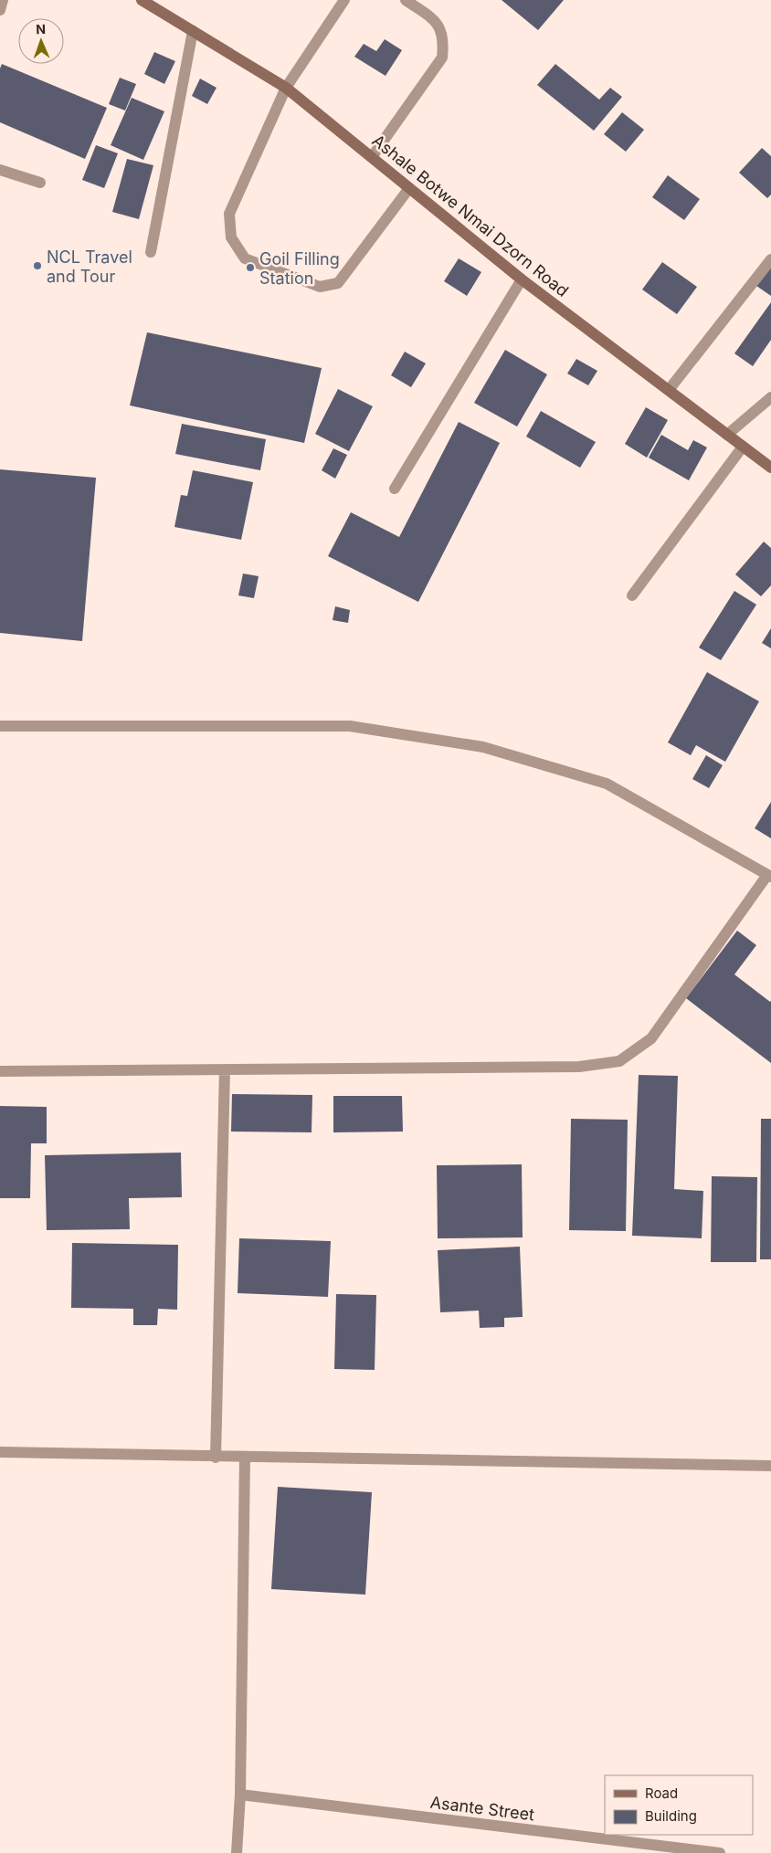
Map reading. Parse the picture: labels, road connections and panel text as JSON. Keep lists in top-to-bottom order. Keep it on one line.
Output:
{"streets":{"main road":["Ashale Botwe Nmai Dzorn Road"],"street":["Asante Street"]},"places":["NCL Travel and Tour","Goil Filling Station"],"legend":["Road","Building"],"north":"top"}
